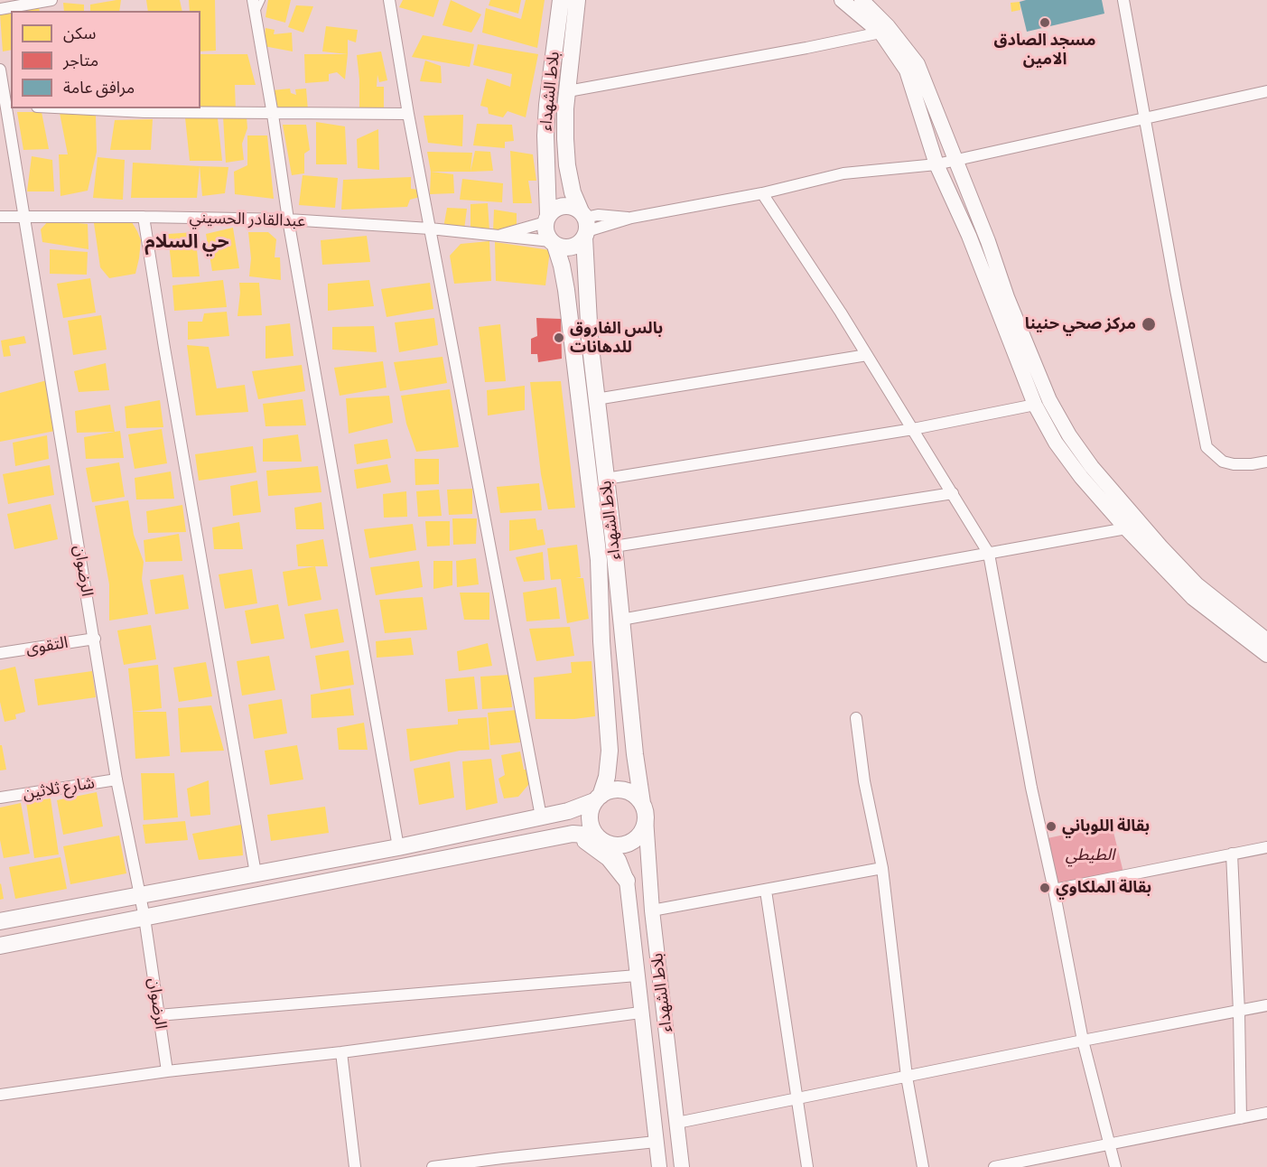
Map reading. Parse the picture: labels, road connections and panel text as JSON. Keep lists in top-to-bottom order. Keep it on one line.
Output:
{"streets":{"main road":["بلاط الشهداء"],"street":["عبدالقادر الحسيني","الرضوان","التقوى","شارع ثلاثين"]},"crossings":[["بلاط الشهداء","عبدالقادر الحسيني"],["عبدالقادر الحسيني","الرضوان"],["الرضوان","التقوى"],["الرضوان","شارع ثلاثين"]],"districts":["حي السلام"],"parks":["الطيطي"],"places":["مسجد الصادق الامين","مركز صحي حنينا","بالس الفاروق للدهانات","بقالة اللوباني","بقالة الملكاوي"],"legend":["سكن","متاجر","مرافق عامة"]}
